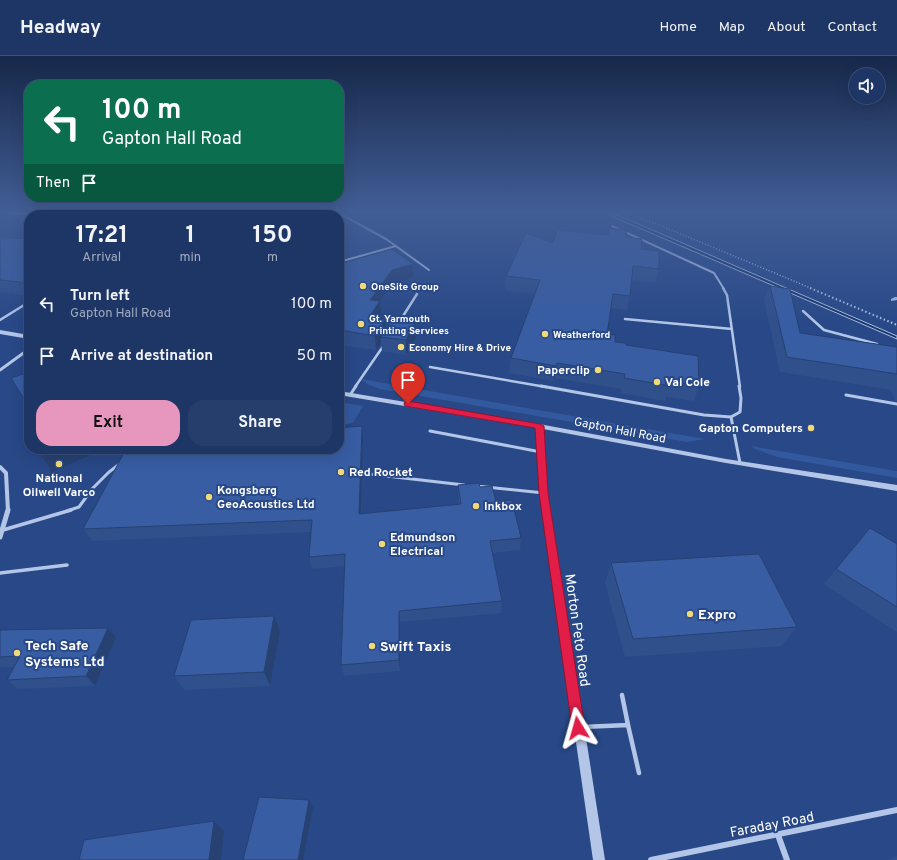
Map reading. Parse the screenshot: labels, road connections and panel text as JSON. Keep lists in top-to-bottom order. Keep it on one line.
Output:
{"streets":{"street":["Gapton Hall Road","Morton Peto Road","Faraday Road"]},"crossings":[["Gapton Hall Road","Morton Peto Road"]],"places":["OneSite Group","Gt. Yarmouth Printing Services","Weatherford","Economy Hire & Drive","Paperclip","Val Cole","Gapton Computers","National Oilwell Varco","Red Rocket","Kongsberg GeoAcoustics Ltd","Inkbox","Edmundson Electrical","Expro","Swift Taxis","Tech Safe Systems Ltd"],"page":{"header":"Headway","nav":["Home","Map","About","Contact"],"turn":["100 m","Gapton Hall Road"],"then":"Then","eta":["17:21","Arrival","1","min","150","m"],"list":[{"name":"Turn left","note":"Gapton Hall Road","value":"100 m"},{"name":"Arrive at destination","value":"50 m"}],"buttons":["Exit","Share"]}}
